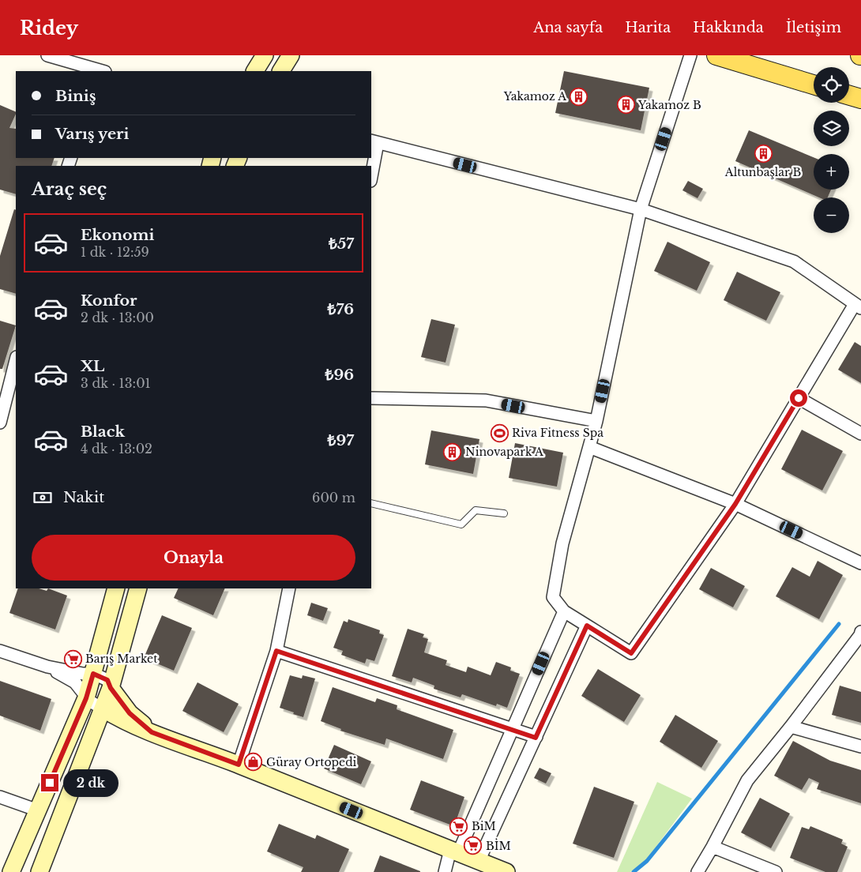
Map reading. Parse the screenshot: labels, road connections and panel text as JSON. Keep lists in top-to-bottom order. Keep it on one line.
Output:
{"places":{"building":["Yakamoz A","Yakamoz B","Altunbaşlar B","Ninovapark A"],"sports":["Riva Fitness Spa"],"supermarket":["Barış Market","BiM","BİM"],"shop":["Güray Ortopedi"]},"page":{"header":"Ridey","nav":["Ana sayfa","Harita","Hakkında","İletişim"],"map_buttons":["+","−"],"banner":["Biniş","Varış yeri"],"heading":"Araç seç","list":[{"name":"Ekonomi","note":"1 dk · 12:59","value":"₺57"},{"name":"Konfor","note":"2 dk · 13:00","value":"₺76"},{"name":"XL","note":"3 dk · 13:01","value":"₺96"},{"name":"Black","note":"4 dk · 13:02","value":"₺97"}],"pay":["Nakit","600 m"],"buttons":"Onayla","bubble":"2 dk"}}
